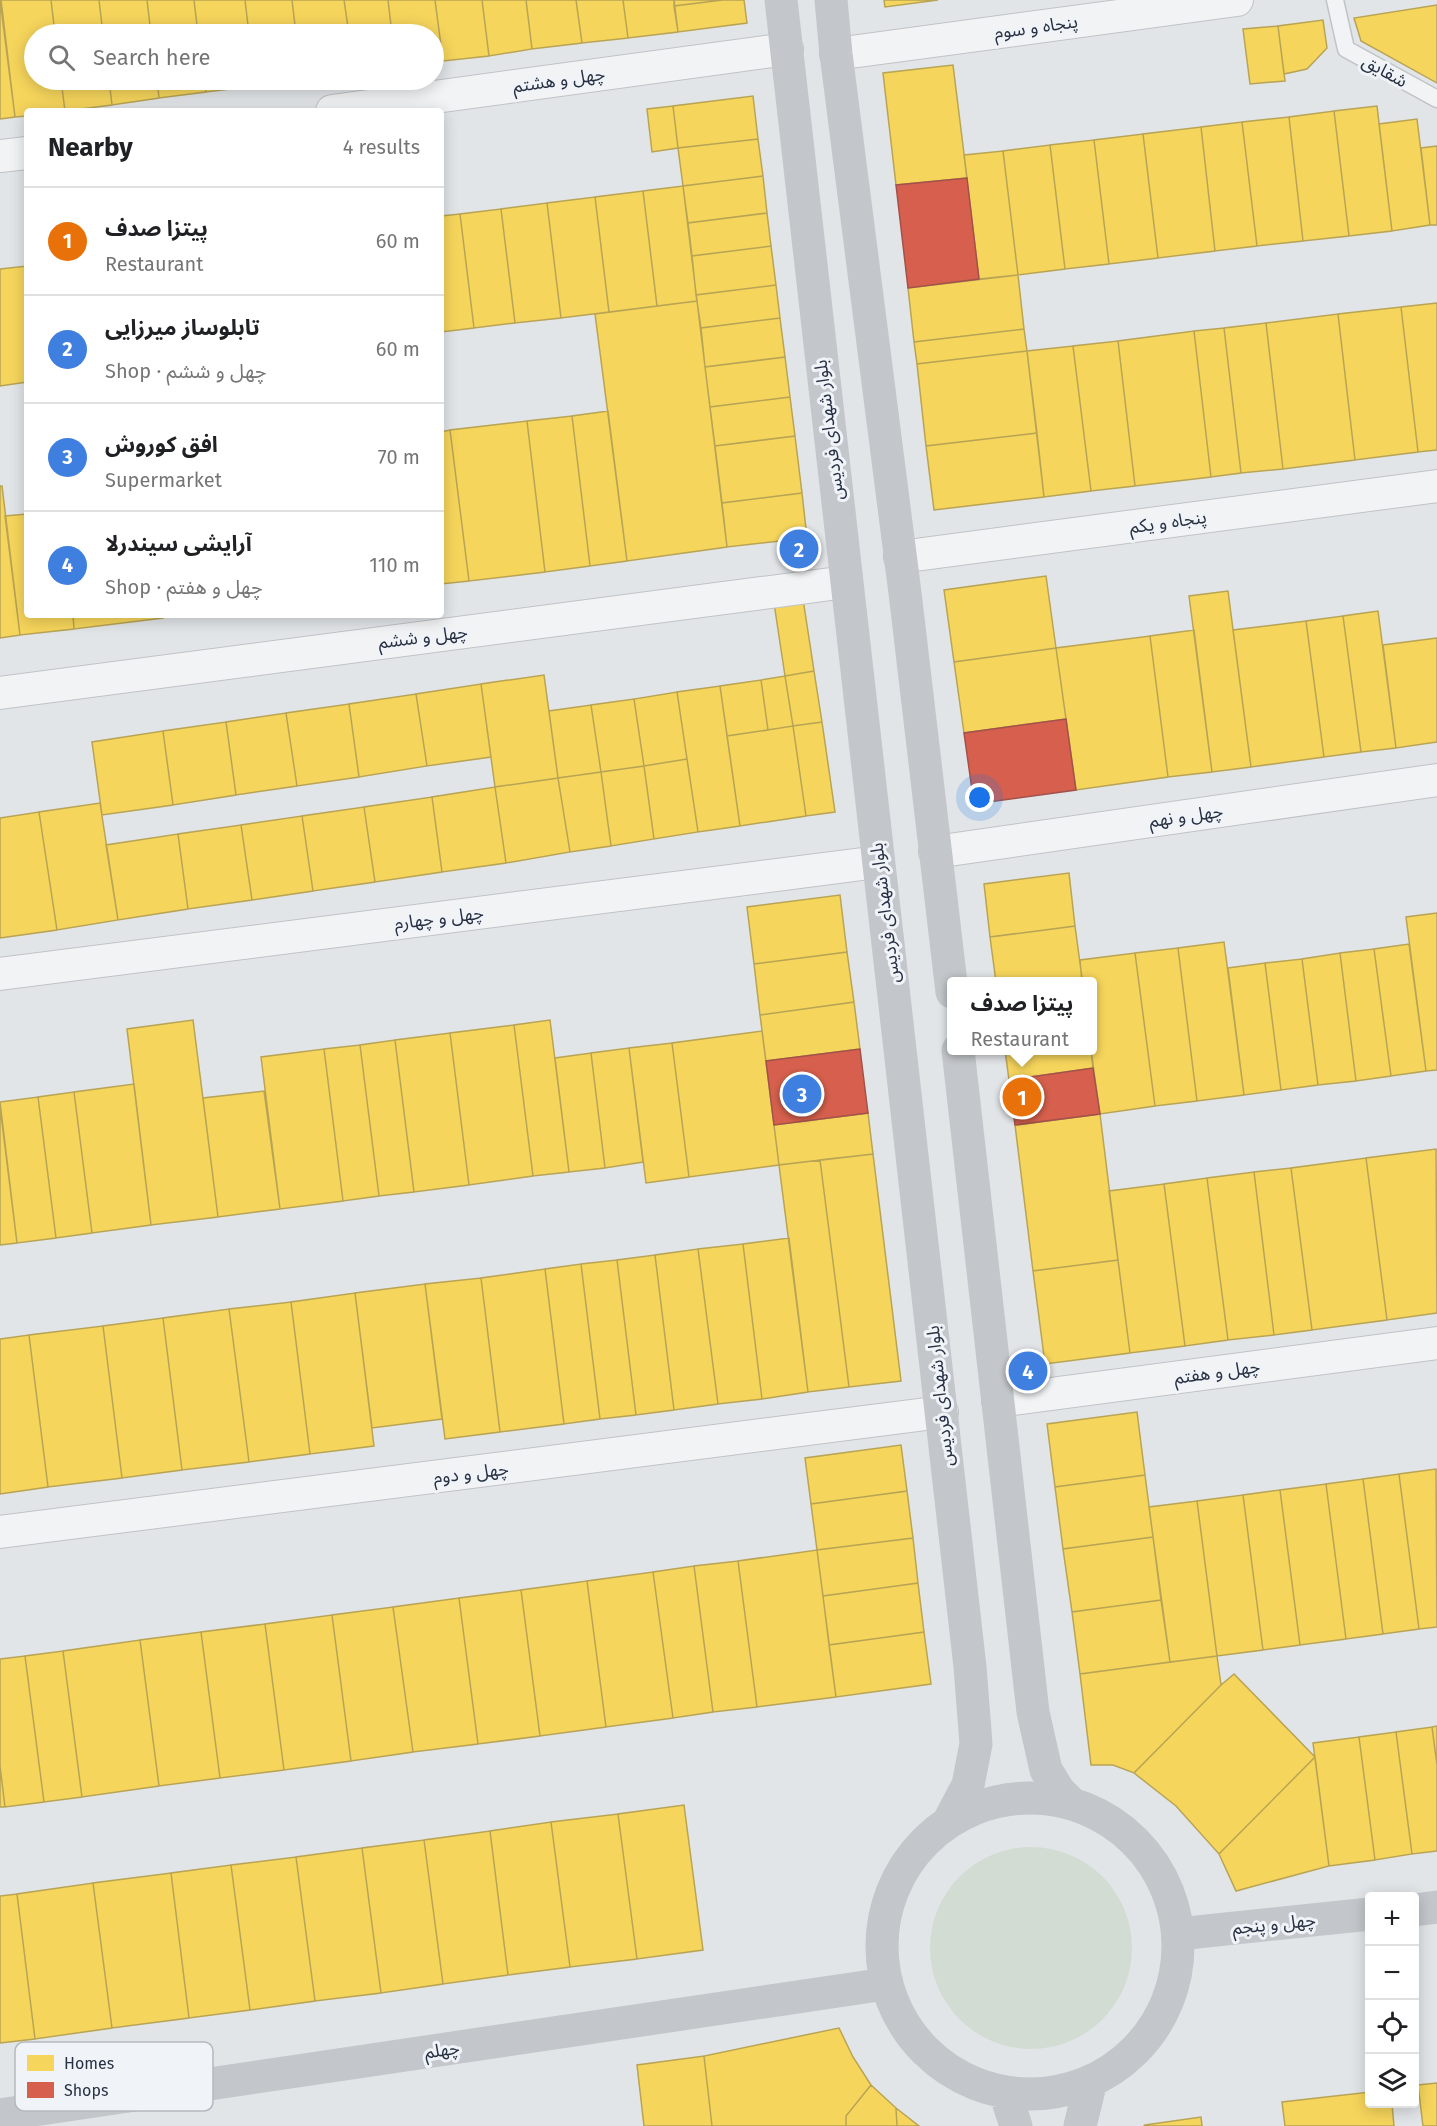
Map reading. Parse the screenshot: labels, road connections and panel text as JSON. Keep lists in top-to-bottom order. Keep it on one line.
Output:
{"streets":{"main road":["بلوار شهدای فردیس","چهل و پنجم","چهلم"],"street":["پنجاه و سوم","چهل و هشتم","پنجاه و یکم","چهل و ششم","چهل و نهم","چهل و چهارم","چهل و هفتم","چهل و دوم"],"lane":["شقایق"]},"crossings":[["چهل و هشتم","بلوار شهدای فردیس"],["بلوار شهدای فردیس","چهل و ششم"],["بلوار شهدای فردیس","چهل و چهارم"],["بلوار شهدای فردیس","چهل و دوم"]],"legend":["Homes","Shops"],"page":{"search":"Search here","heading":["Nearby","4 results"],"list":[{"mark":"1","name":"پیتزا صدف","note":"Restaurant","value":"60 m"},{"mark":"2","name":"تابلوساز میرزایی","note":"Shop · چهل و ششم","value":"60 m"},{"mark":"3","name":"افق کوروش","note":"Supermarket","value":"70 m"},{"mark":"4","name":"آرایشی سیندرلا","note":"Shop · چهل و هفتم","value":"110 m"}],"pins":["2","3","1","4"],"popup":["پیتزا صدف","Restaurant"],"map_buttons":["+","−"]}}
